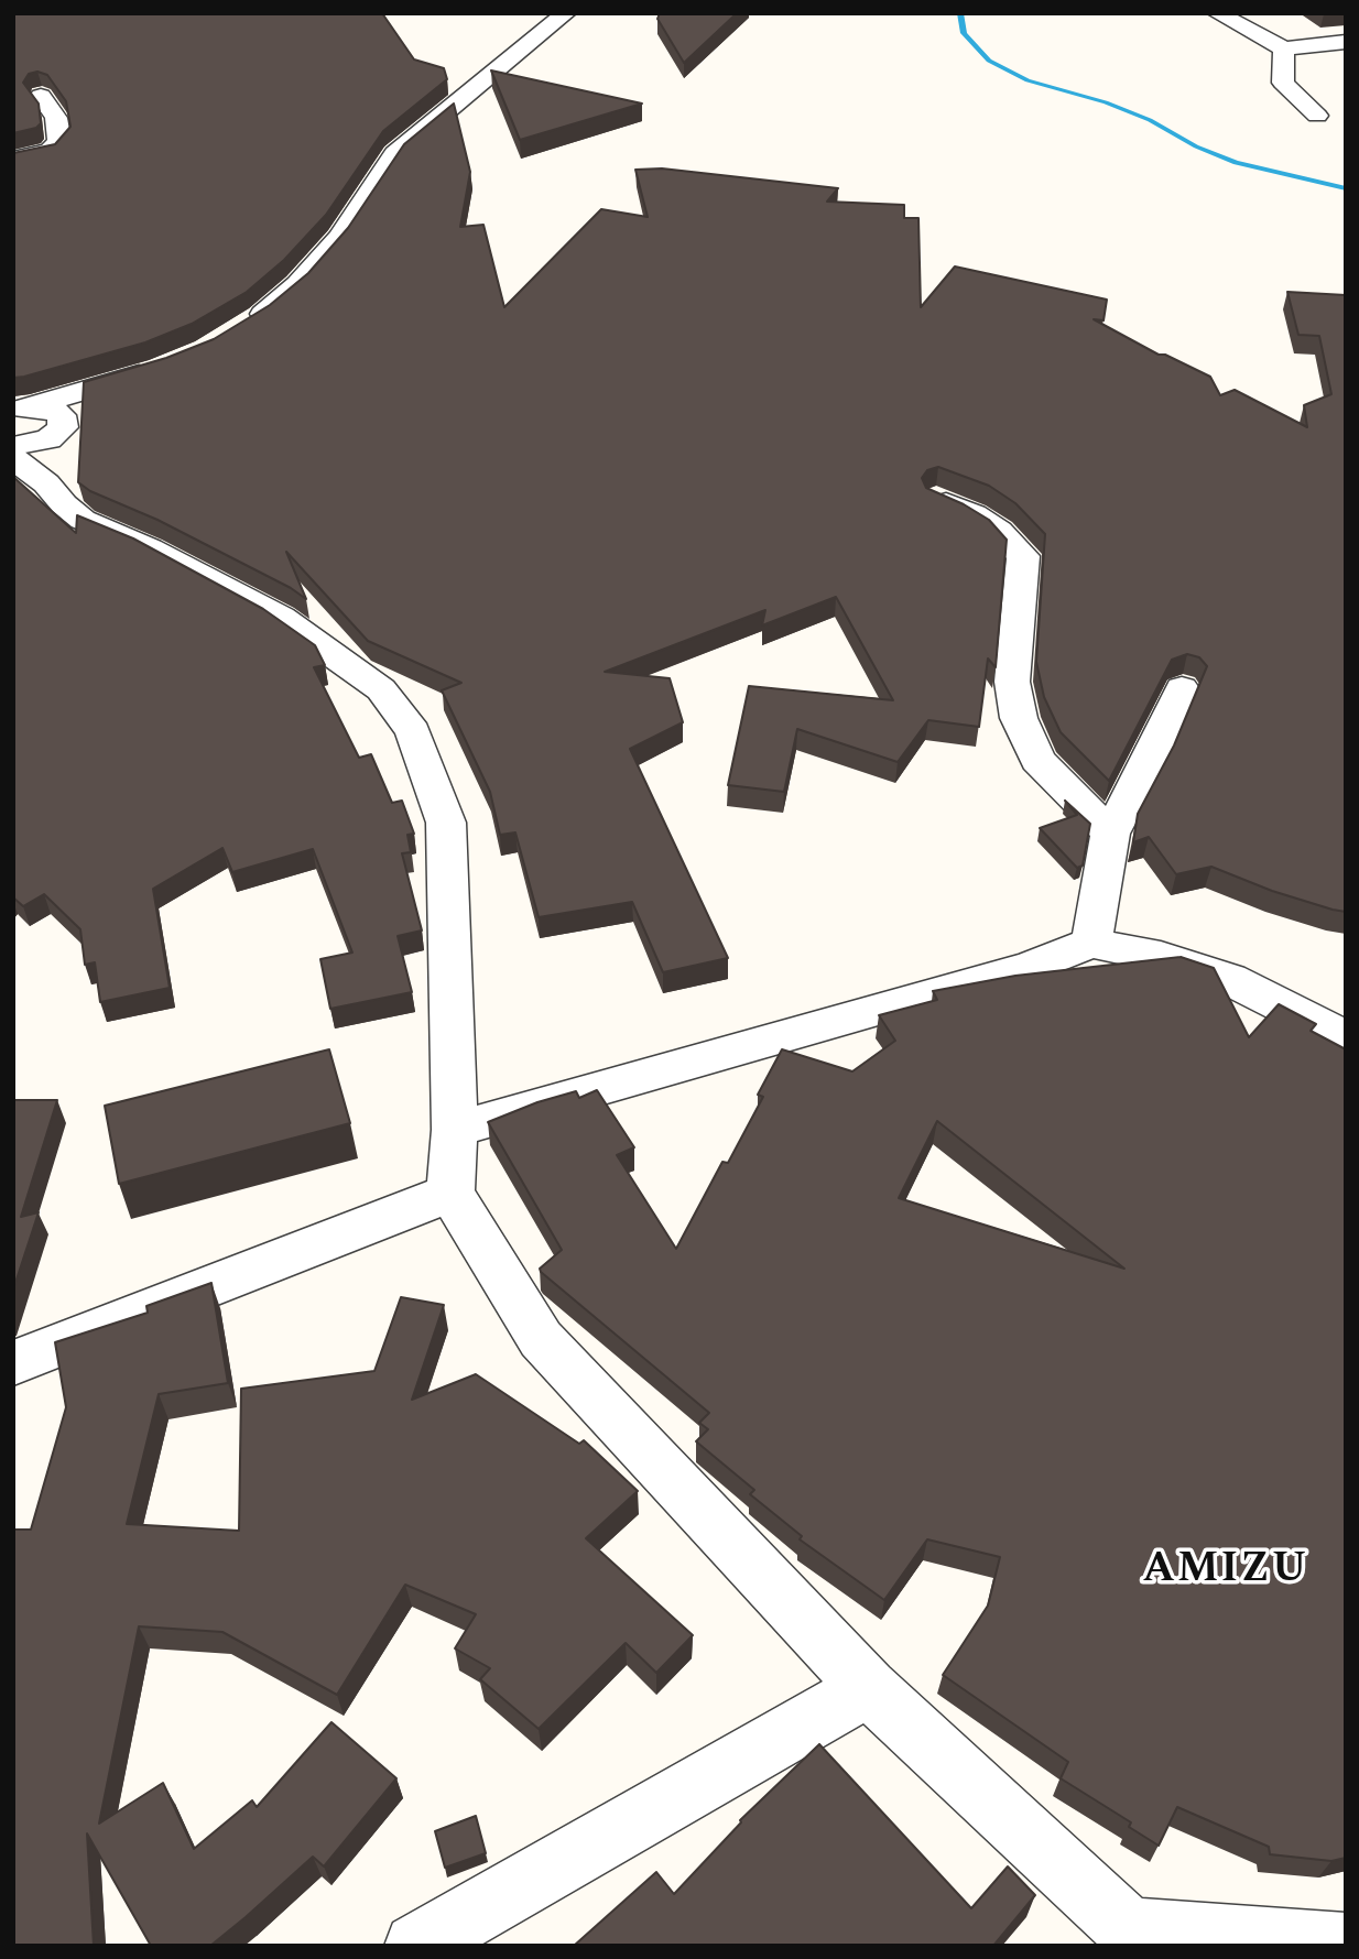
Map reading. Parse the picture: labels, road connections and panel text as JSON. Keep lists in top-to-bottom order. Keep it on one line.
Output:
{"districts":["AMIZU"]}
